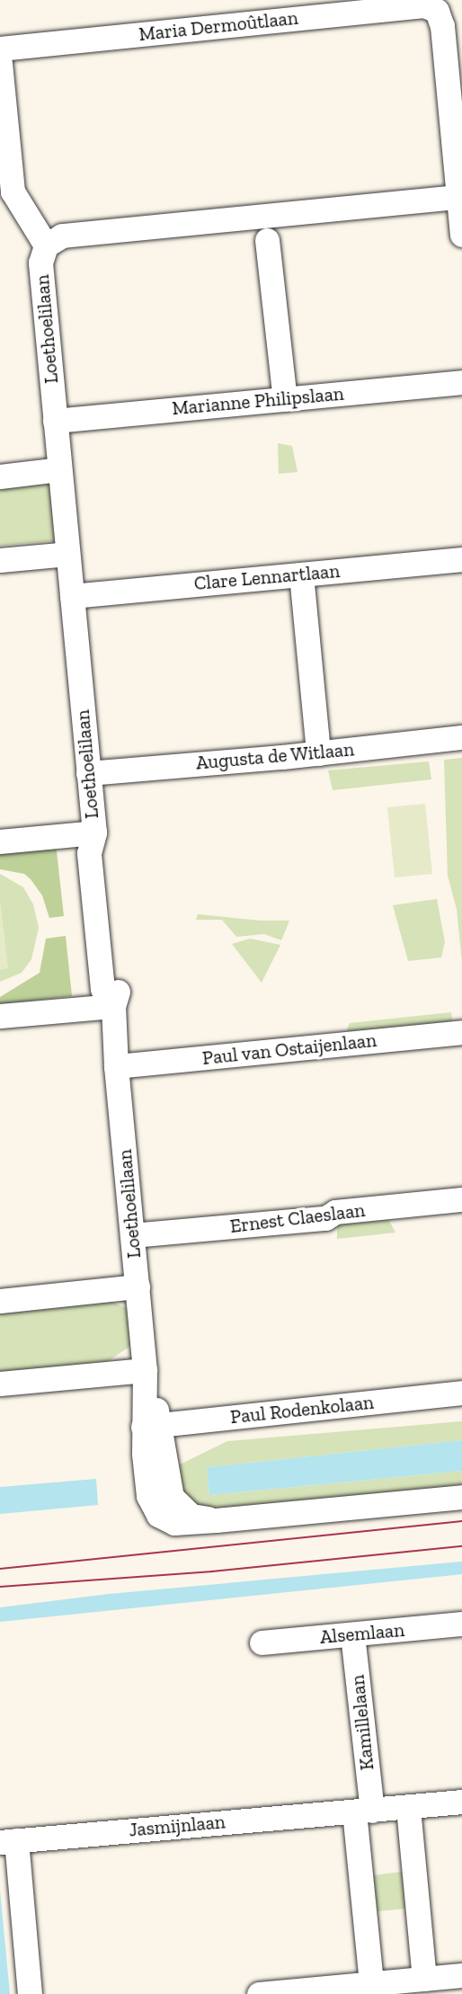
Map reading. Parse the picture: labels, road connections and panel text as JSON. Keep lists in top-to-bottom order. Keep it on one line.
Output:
{"streets":{"street":["Maria Dermoûtlaan","Loethoelilaan","Marianne Philipslaan","Clare Lennartlaan","Augusta de Witlaan","Paul van Ostaijenlaan","Ernest Claeslaan","Paul Rodenkolaan","Alsemlaan","Kamillelaan","Jasmijnlaan"]},"crossings":[["Loethoelilaan","Marianne Philipslaan"],["Loethoelilaan","Clare Lennartlaan"],["Loethoelilaan","Augusta de Witlaan"],["Loethoelilaan","Paul van Ostaijenlaan"],["Loethoelilaan","Ernest Claeslaan"],["Loethoelilaan","Paul Rodenkolaan"],["Alsemlaan","Kamillelaan"],["Kamillelaan","Jasmijnlaan"]]}
